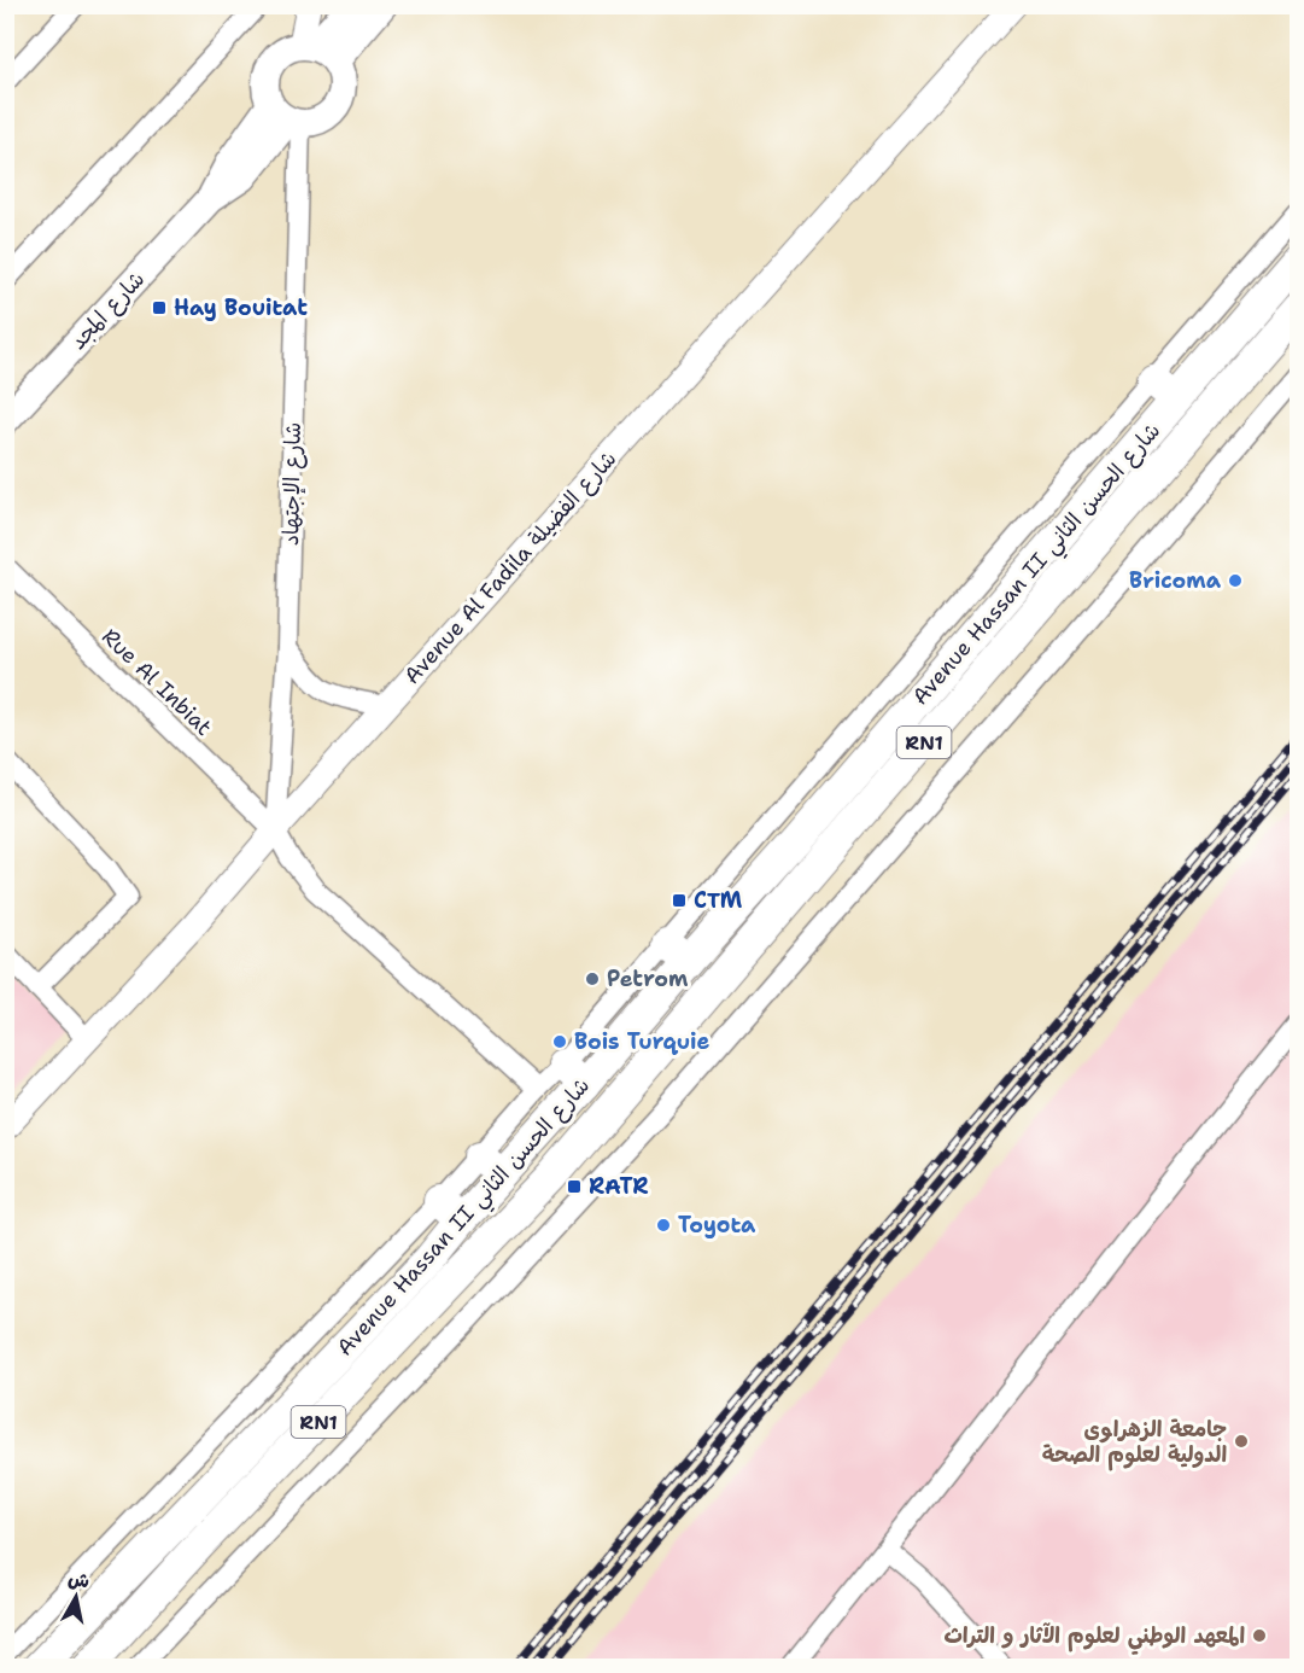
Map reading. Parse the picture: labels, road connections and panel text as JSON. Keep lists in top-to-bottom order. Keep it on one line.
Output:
{"streets":{"main road":["شارع المجد","Avenue Hassan II شارع الحسن الثاني","RN1"],"street":["شارع الإجتهاد","Avenue Al Fadila شارع الفضيلة","Rue Al Inbiat"]},"crossings":[["شارع المجد","شارع الإجتهاد"],["شارع الإجتهاد","Avenue Al Fadila شارع الفضيلة"],["شارع الإجتهاد","Rue Al Inbiat"],["Avenue Al Fadila شارع الفضيلة","Rue Al Inbiat"]],"places":{"transit":["Hay Bouitat","CTM","RATR"],"other":["Bricoma","Petrom","Bois Turquie","Toyota","جامعة الزهراوي الدولية لعلوم الصحة","المعهد الوطني لعلوم الآثار و التراث"]},"north":"top"}
